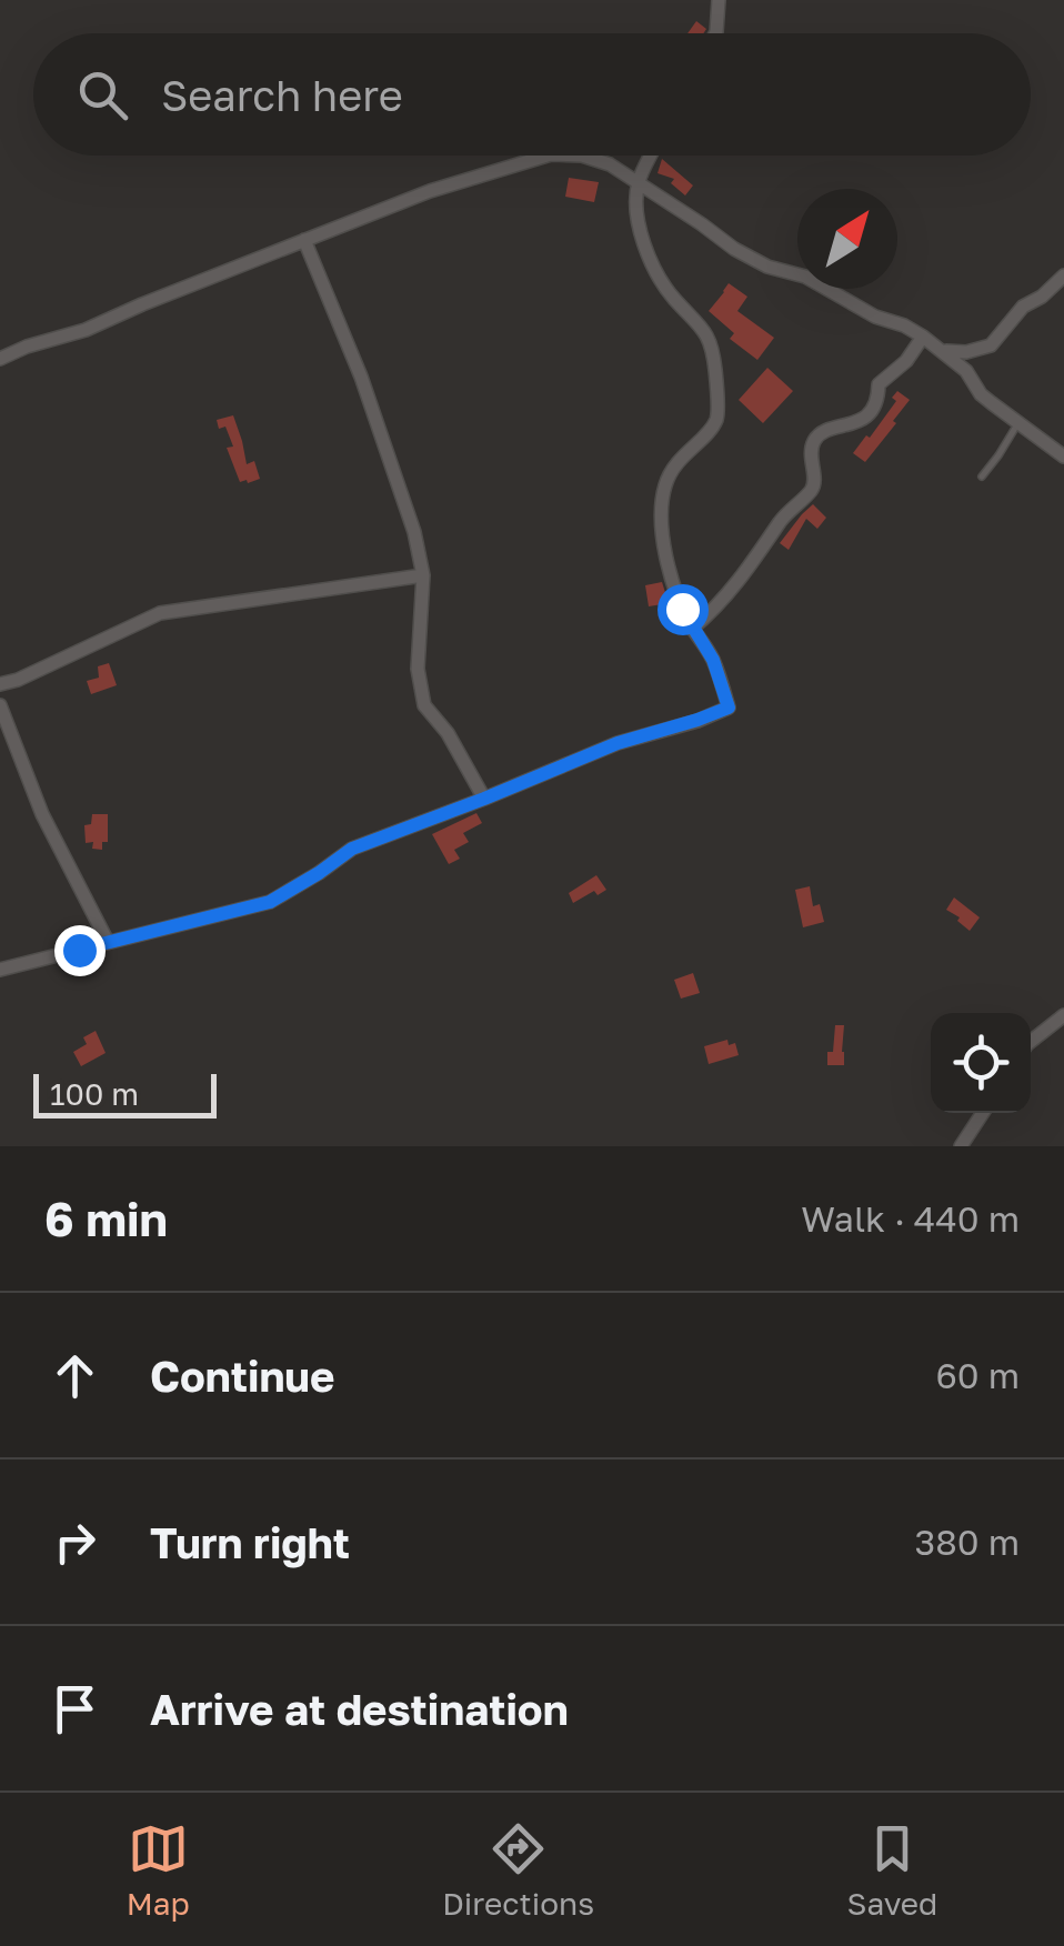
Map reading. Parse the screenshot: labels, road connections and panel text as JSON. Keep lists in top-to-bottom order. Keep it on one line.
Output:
{"scale_bar":"100 m","north":"top right","page":{"search":"Search here","scale":"100 m","heading":["6 min","Walk · 440 m"],"list":[["Continue","60 m"],["Turn right","380 m"],"Arrive at destination"],"nav":["Map","Directions","Saved"]}}
